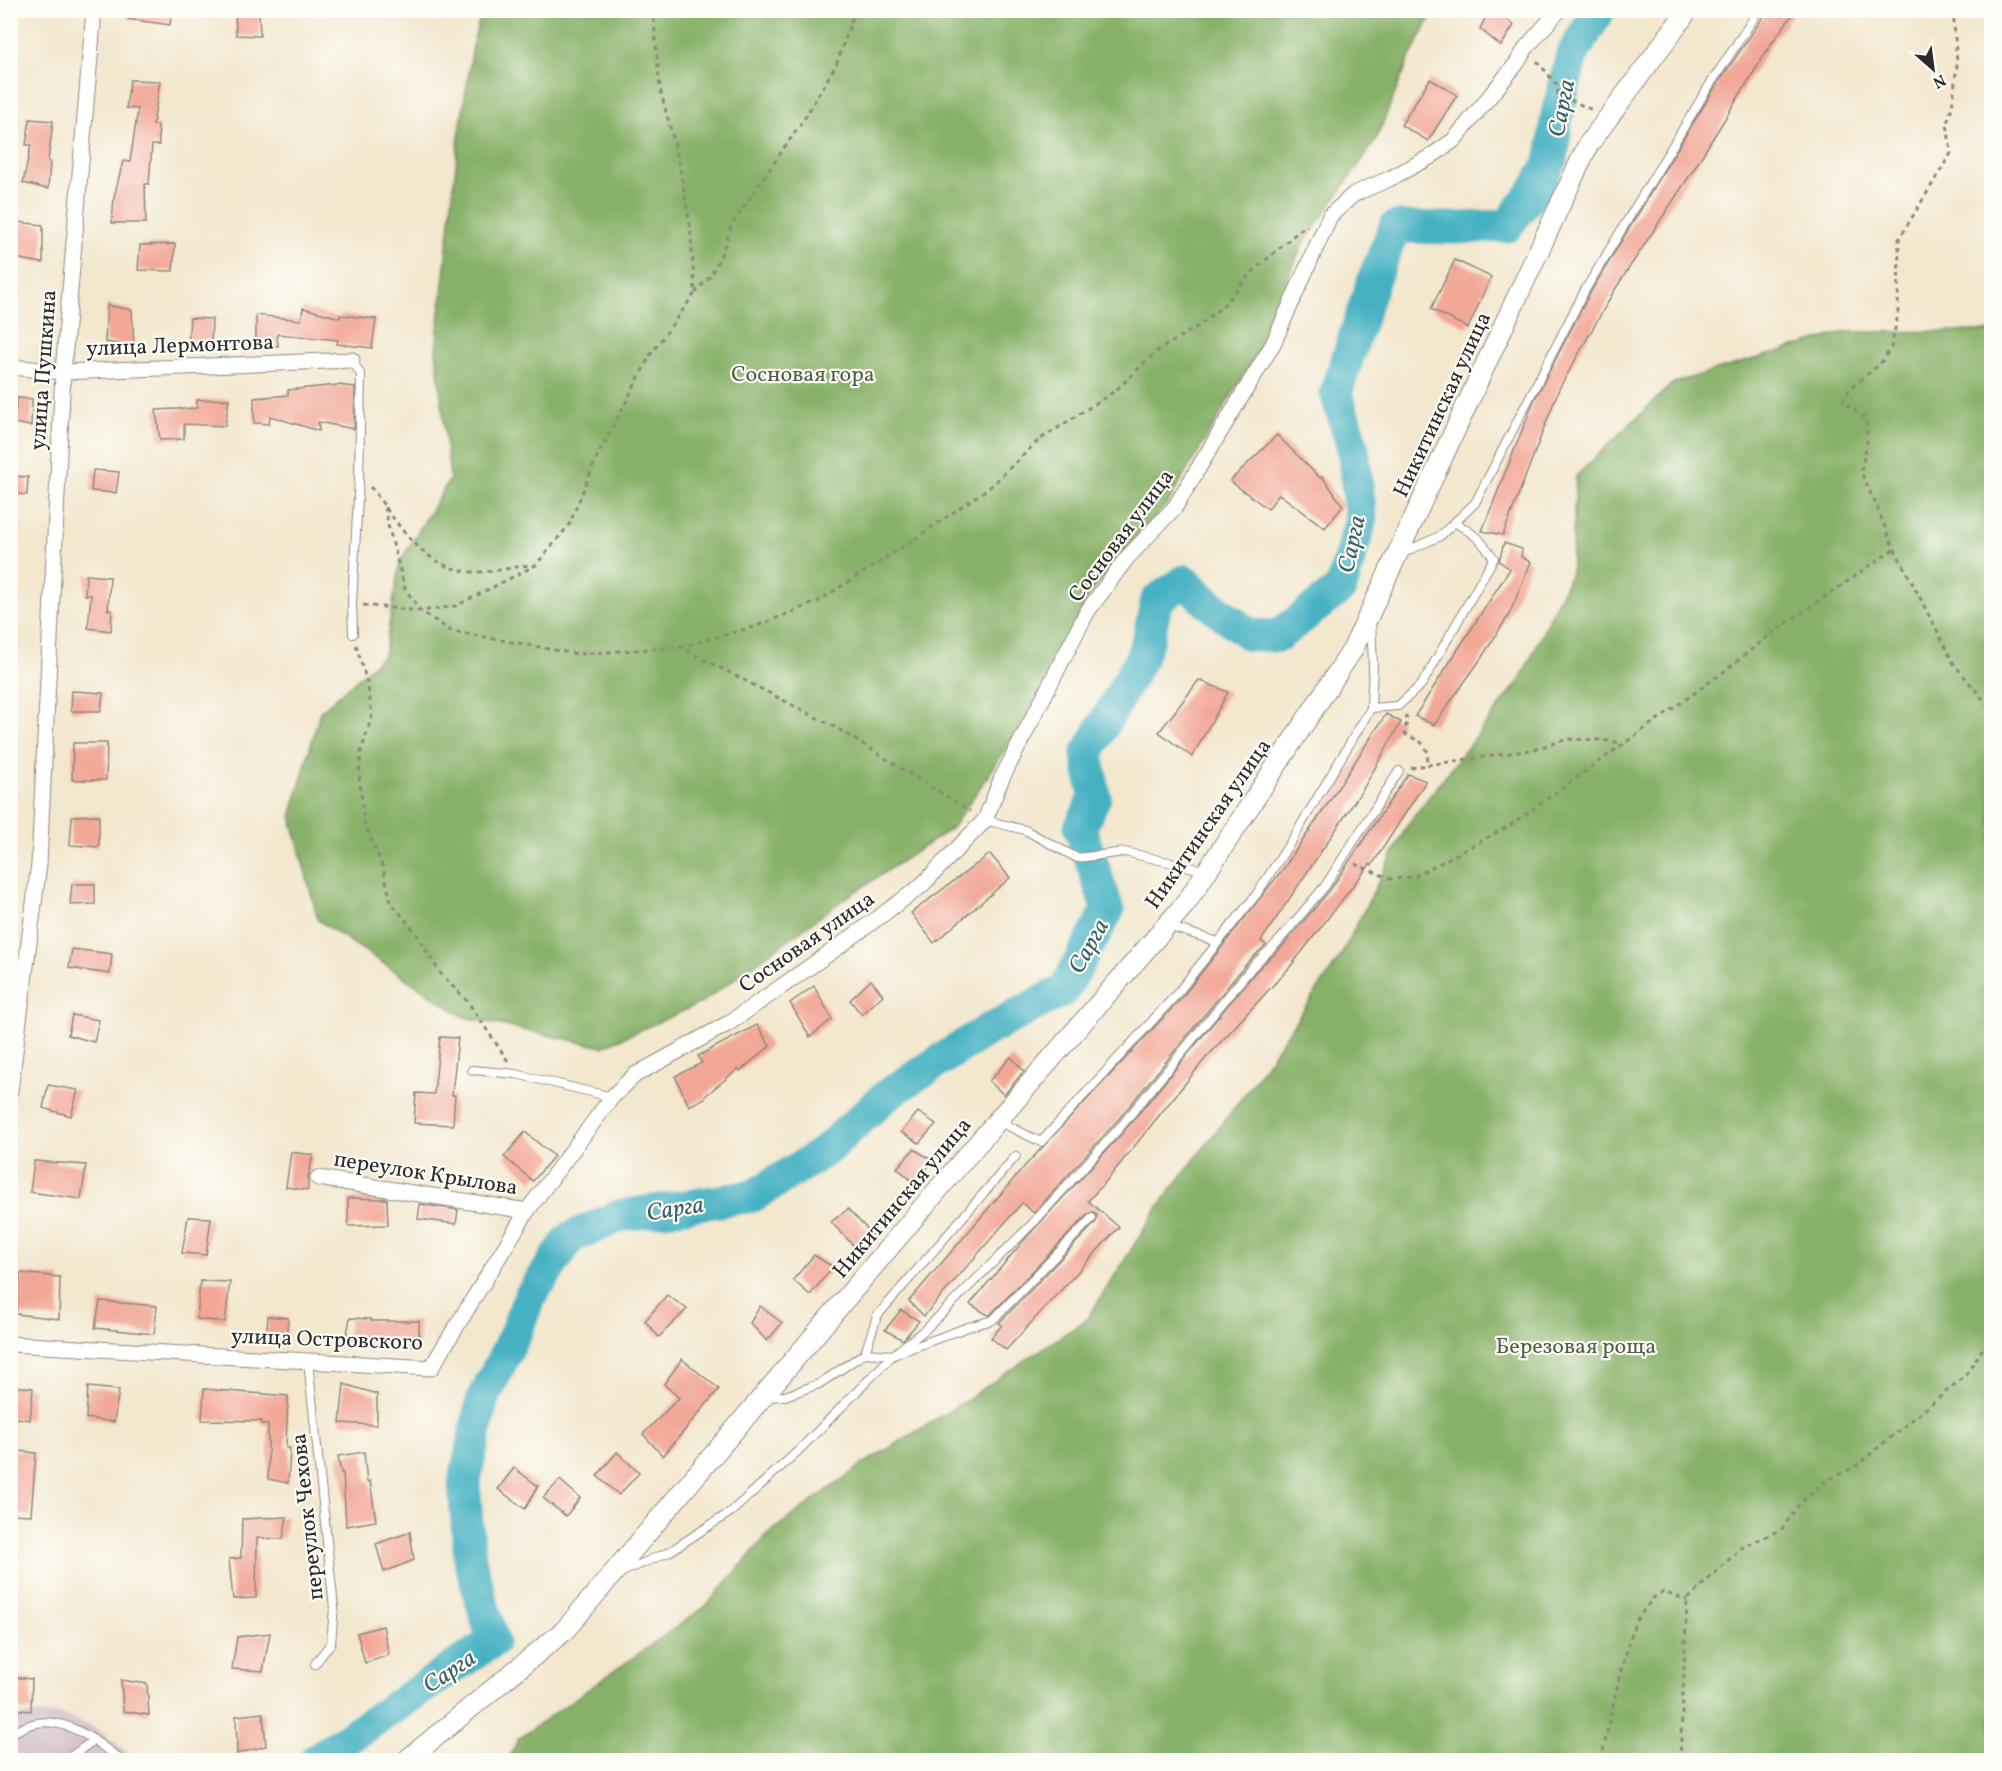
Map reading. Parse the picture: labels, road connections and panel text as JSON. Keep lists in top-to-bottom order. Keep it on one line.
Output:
{"streets":{"street":["улица Лермонтова","улица Пушкина","Никитинская улица","Сосновая улица","переулок Крылова","улица Островского"],"lane":["переулок Чехова"]},"crossings":[["улица Лермонтова","улица Пушкина"],["Сосновая улица","улица Островского"],["переулок Крылова","улица Островского"],["улица Островского","переулок Чехова"]],"water":["Сарга"],"parks":["Сосновая гора","Березовая роща"],"north":"bottom right"}
